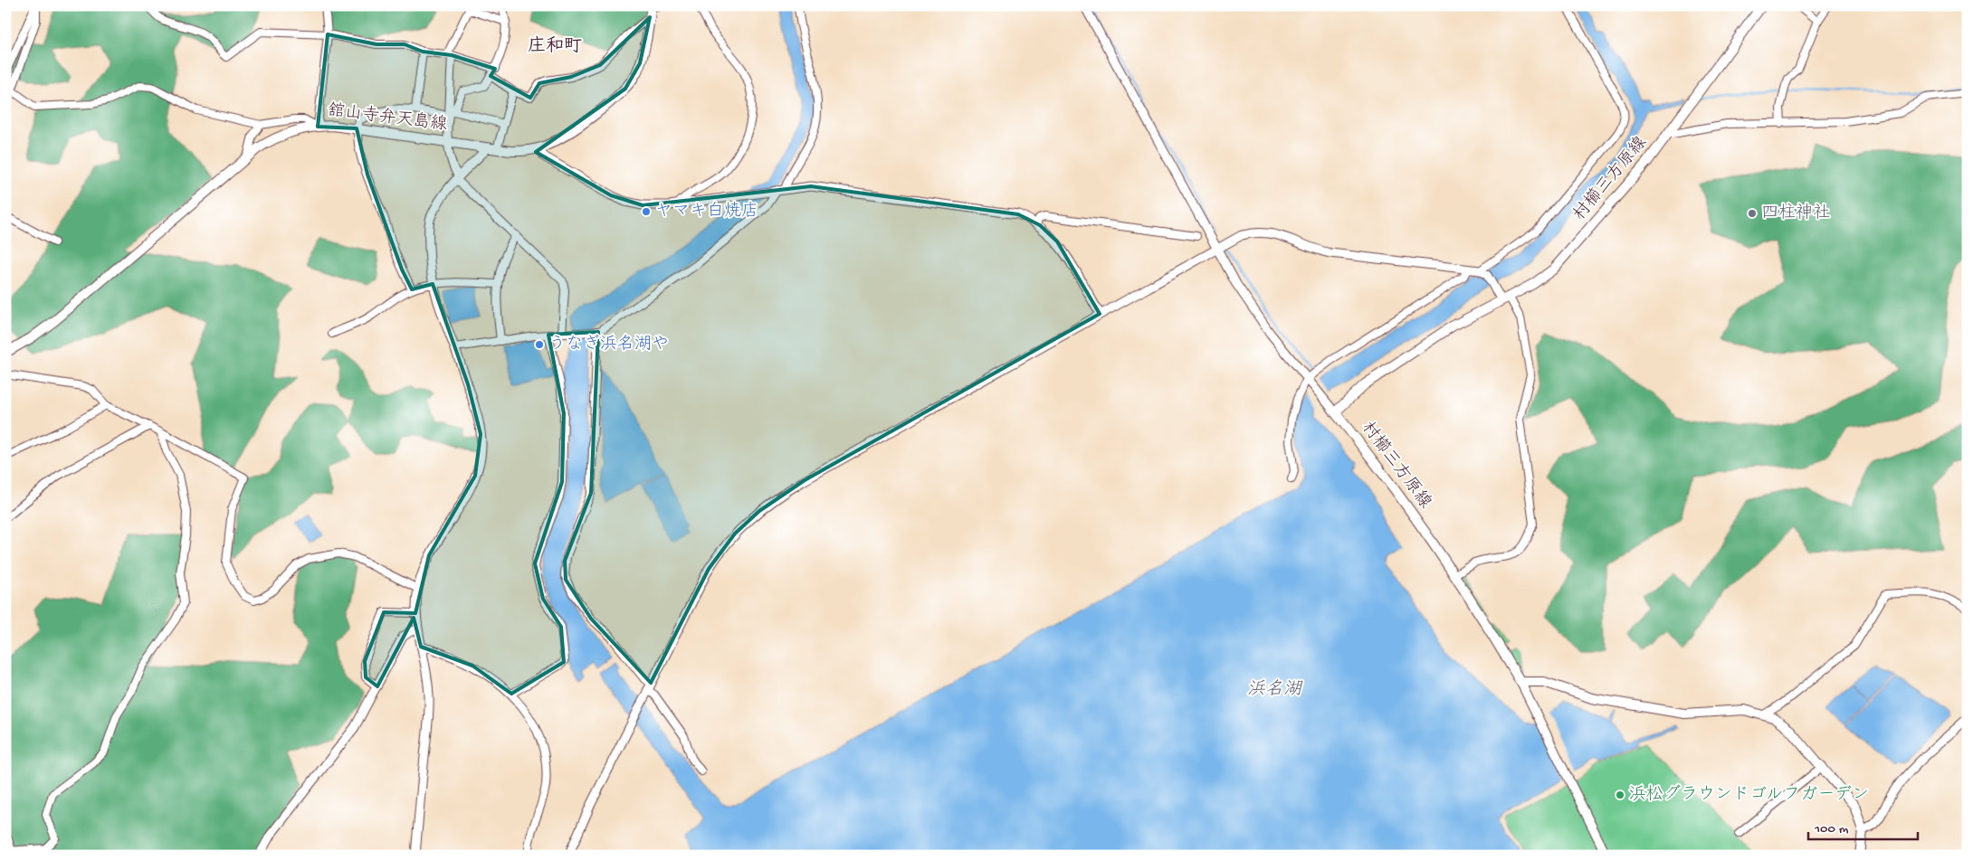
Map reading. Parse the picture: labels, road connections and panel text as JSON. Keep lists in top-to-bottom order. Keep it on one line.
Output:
{"streets":{"main road":["舘山寺弁天島線","村櫛三方原線"]},"districts":["庄和町"],"water":["浜名湖"],"places":["ヤマキ白焼店","四柱神社","うなぎ浜名湖や","浜松グラウンドゴルフガーデン"],"scale_bar":"100 m"}
